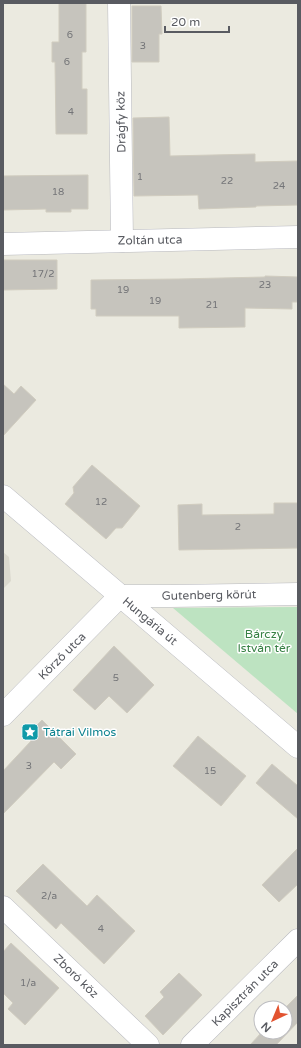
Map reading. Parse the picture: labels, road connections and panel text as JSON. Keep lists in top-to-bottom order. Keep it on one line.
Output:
{"streets":{"street":["Drágfy köz","Zoltán utca","Gutenberg körút","Hungária út","Körző utca","Zboró köz","Kapisztrán utca"]},"crossings":[["Drágfy köz","Zoltán utca"],["Gutenberg körút","Hungária út"],["Gutenberg körút","Körző utca"],["Hungária út","Körző utca"]],"parks":["Bárczy István tér"],"places":{"place":["Tátrai Vilmos"]},"house_numbers":["6","3","6","4","1","22","24","18","17/2","23","19","19","21","12","2","5","3","15","2/a","4","1/a"],"scale_bar":"20 m","north":"bottom left"}
